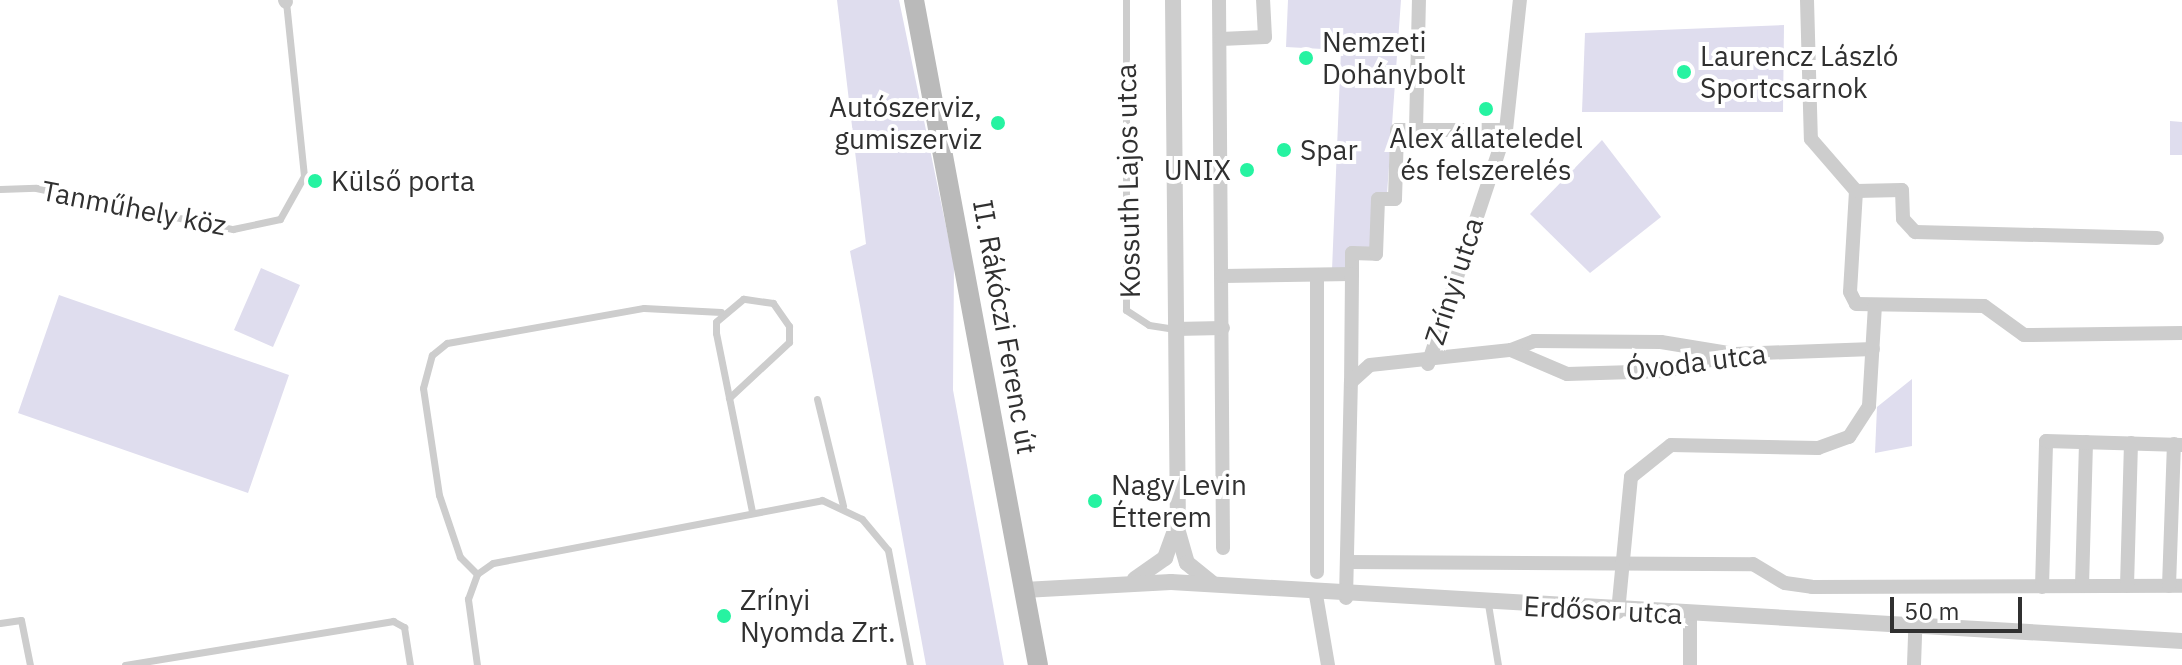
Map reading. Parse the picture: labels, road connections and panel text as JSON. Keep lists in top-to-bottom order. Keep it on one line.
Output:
{"streets":{"main road":["II. Rákóczi Ferenc út"],"street":["Kossuth Lajos utca","Zrínyi utca","Óvoda utca","Erdősor utca"],"lane":["Tanműhely köz"]},"crossings":[["Kossuth Lajos utca","Erdősor utca"],["II. Rákóczi Ferenc út","Erdősor utca"]],"places":["Nemzeti Dohánybolt","Laurencz László Sportcsarnok","Alex állateledel és felszerelés","Autószerviz, gumiszerviz","Spar","UNIX","Külső porta","Nagy Levin Étterem","Zrínyi Nyomda Zrt."],"scale_bar":"50 m"}
